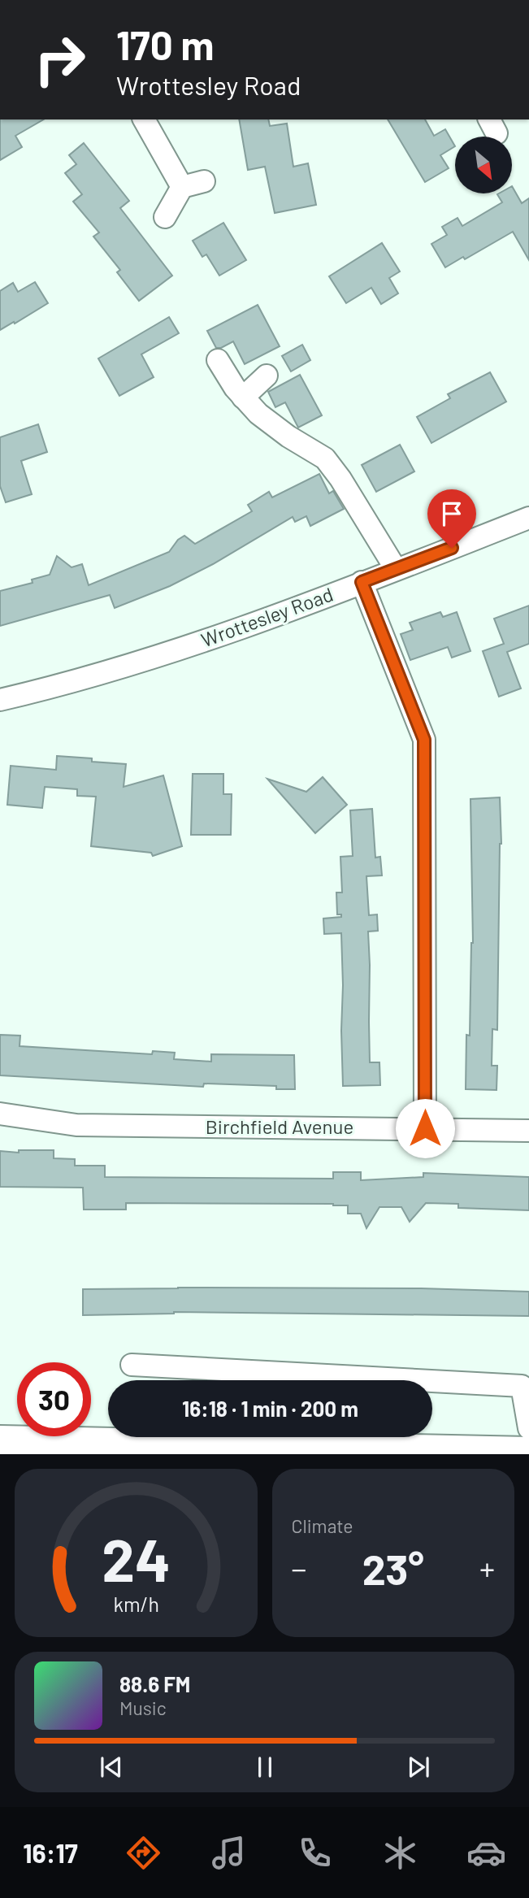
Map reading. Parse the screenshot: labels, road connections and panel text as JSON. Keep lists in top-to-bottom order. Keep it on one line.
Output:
{"streets":{"street":["Wrottesley Road","Birchfield Avenue"]},"north":"bottom right","page":{"turn":["170 m","Wrottesley Road"],"limit":"30","trip":"16:18 · 1 min · 200 m","tile":"Climate","heat":["−","23°","+"],"song":["88.6 FM","Music"],"tabs":"16:17","gauge":["24","km/h"]}}
